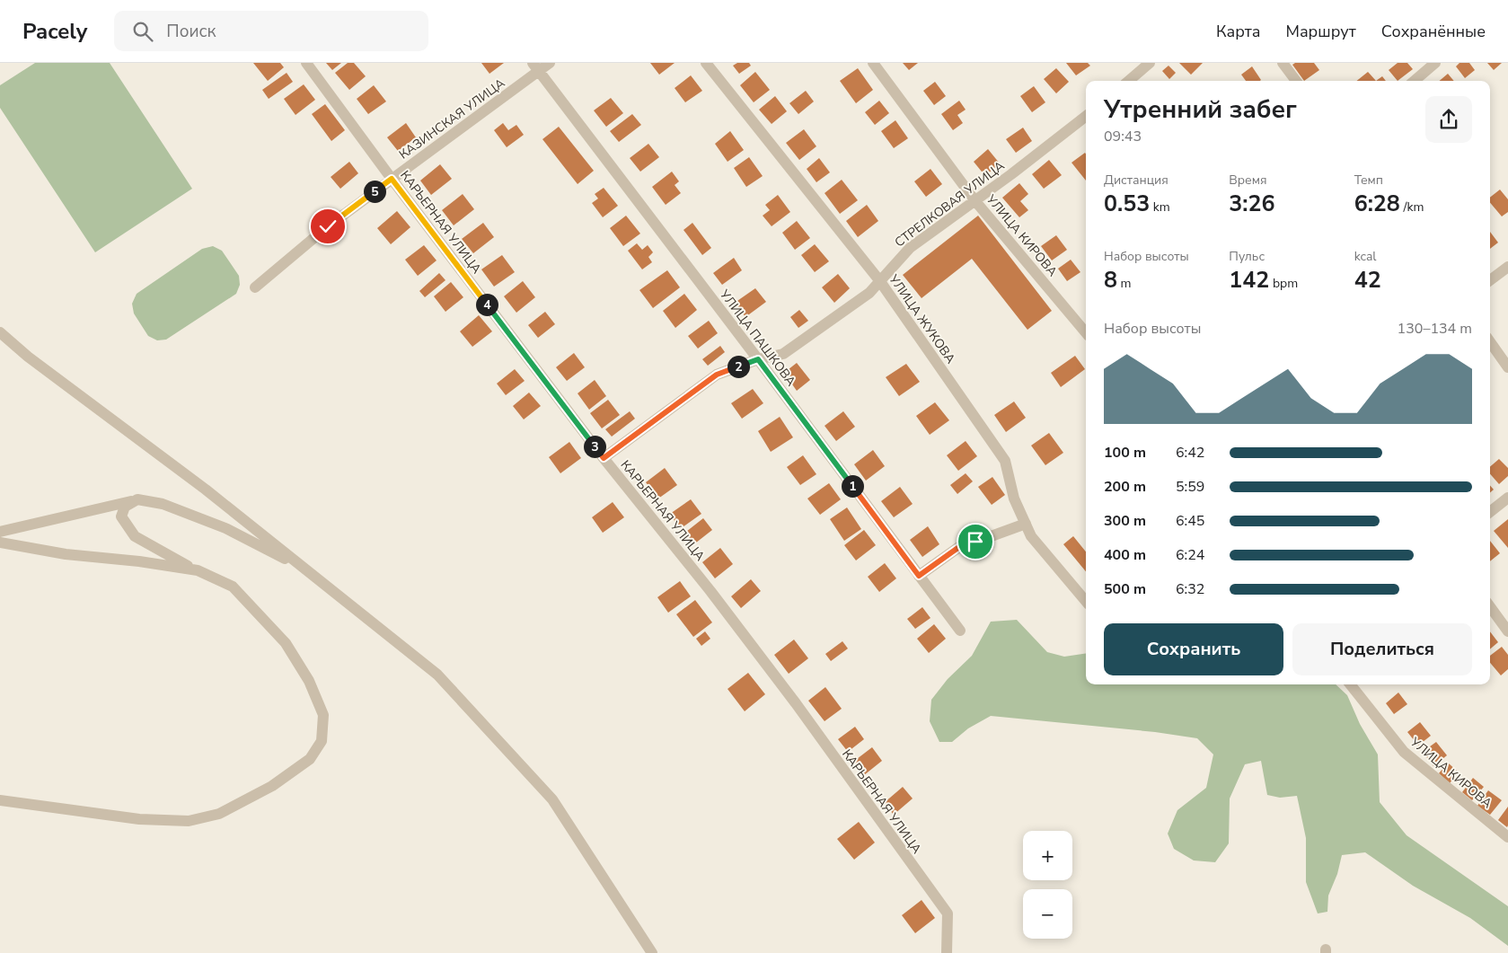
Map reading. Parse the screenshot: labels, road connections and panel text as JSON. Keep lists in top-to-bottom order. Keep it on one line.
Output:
{"streets":{"street":["КАЗИНСКАЯ УЛИЦА","СТРЕЛКОВАЯ УЛИЦА","КАРЬЕРНАЯ УЛИЦА","УЛИЦА КИРОВА","УЛИЦА ЖУКОВА","УЛИЦА ПАШКОВА"]},"crossings":[["КАЗИНСКАЯ УЛИЦА","КАРЬЕРНАЯ УЛИЦА"],["КАЗИНСКАЯ УЛИЦА","УЛИЦА ПАШКОВА"],["СТРЕЛКОВАЯ УЛИЦА","КАРЬЕРНАЯ УЛИЦА"],["СТРЕЛКОВАЯ УЛИЦА","УЛИЦА КИРОВА"],["СТРЕЛКОВАЯ УЛИЦА","УЛИЦА ЖУКОВА"],["СТРЕЛКОВАЯ УЛИЦА","УЛИЦА ПАШКОВА"]],"page":{"header":"Pacely","search":"Поиск","nav":["Карта","Маршрут","Сохранённые"],"heading":["Утренний забег","09:43"],"stats":[["Дистанция","0.53 km"],["Время","3:26"],["Темп","6:28 /km"],["Набор высоты","8 m"],["Пульс","142 bpm"],["kcal","42"]],"pins":["5","4","2","3","1"],"chart":["Набор высоты","130–134 m"],"list":[{"name":"100 m","note":"6:42"},{"name":"200 m","note":"5:59"},{"name":"300 m","note":"6:45"},{"name":"400 m","note":"6:24"},{"name":"500 m","note":"6:32"}],"buttons":["Сохранить","Поделиться"],"map_buttons":["+","−"]}}
